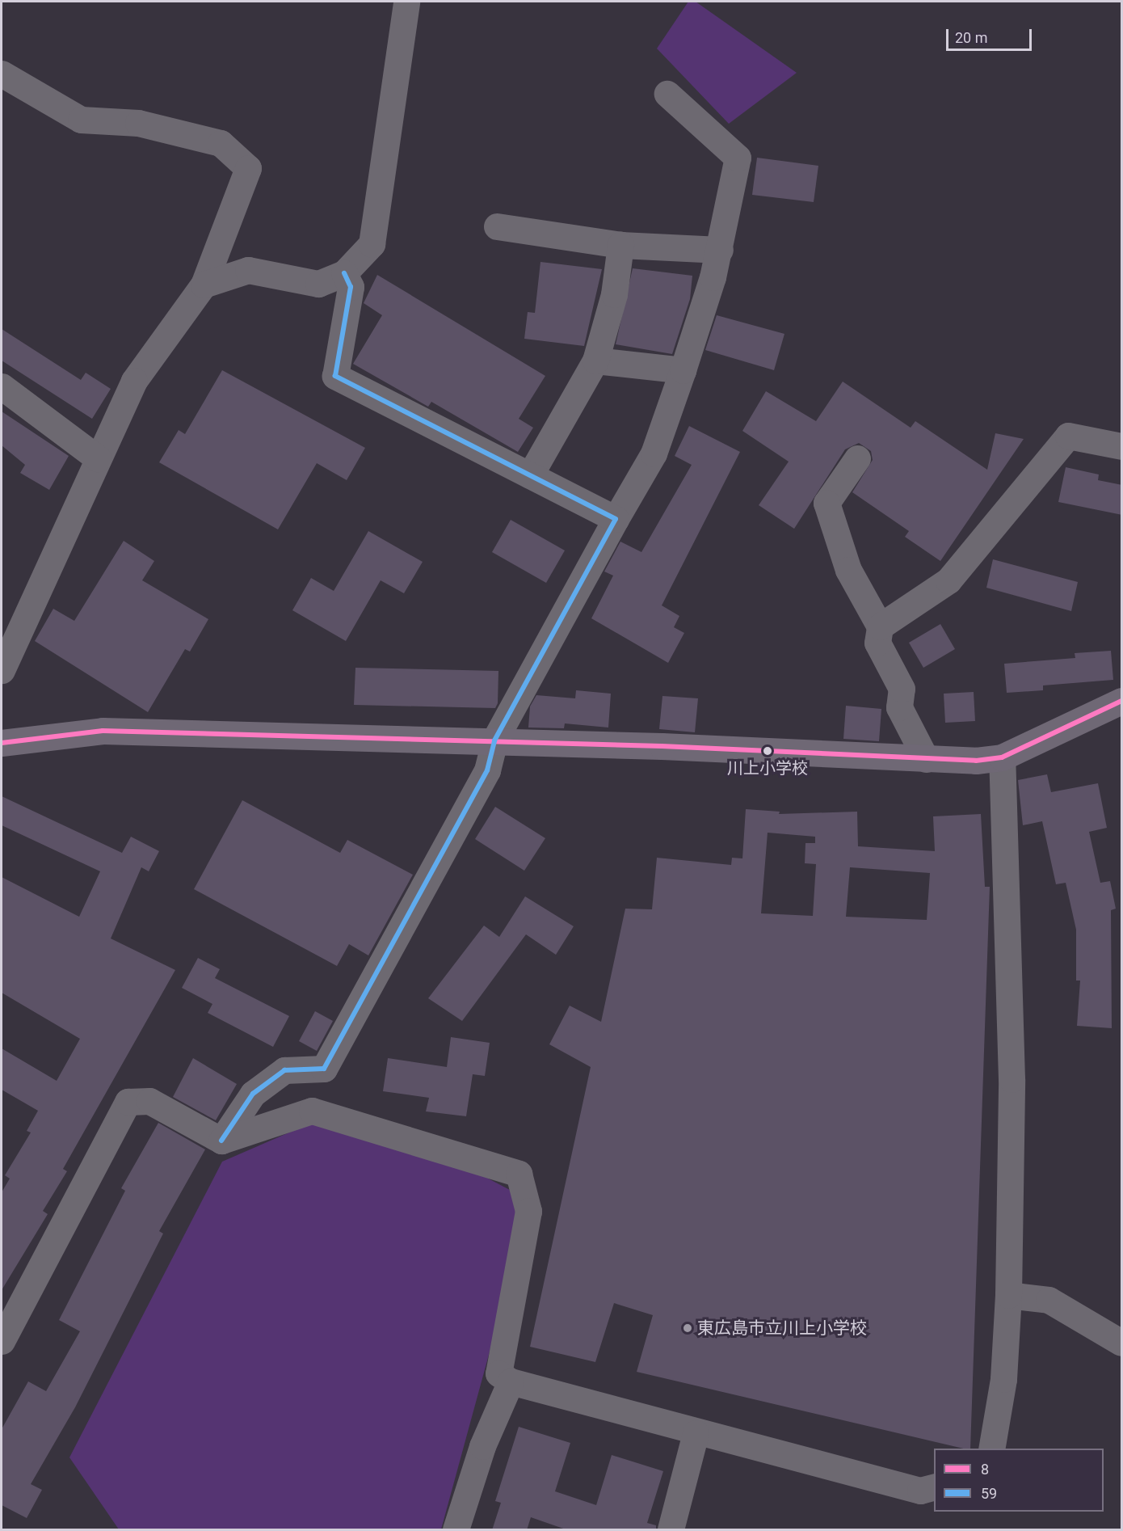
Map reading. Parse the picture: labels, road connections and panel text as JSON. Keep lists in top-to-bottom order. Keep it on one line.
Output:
{"places":["川上小学校","東広島市立川上小学校"],"lines":["transit line 59","transit line 8"],"legend":["8","59"],"scale_bar":"20 m"}
